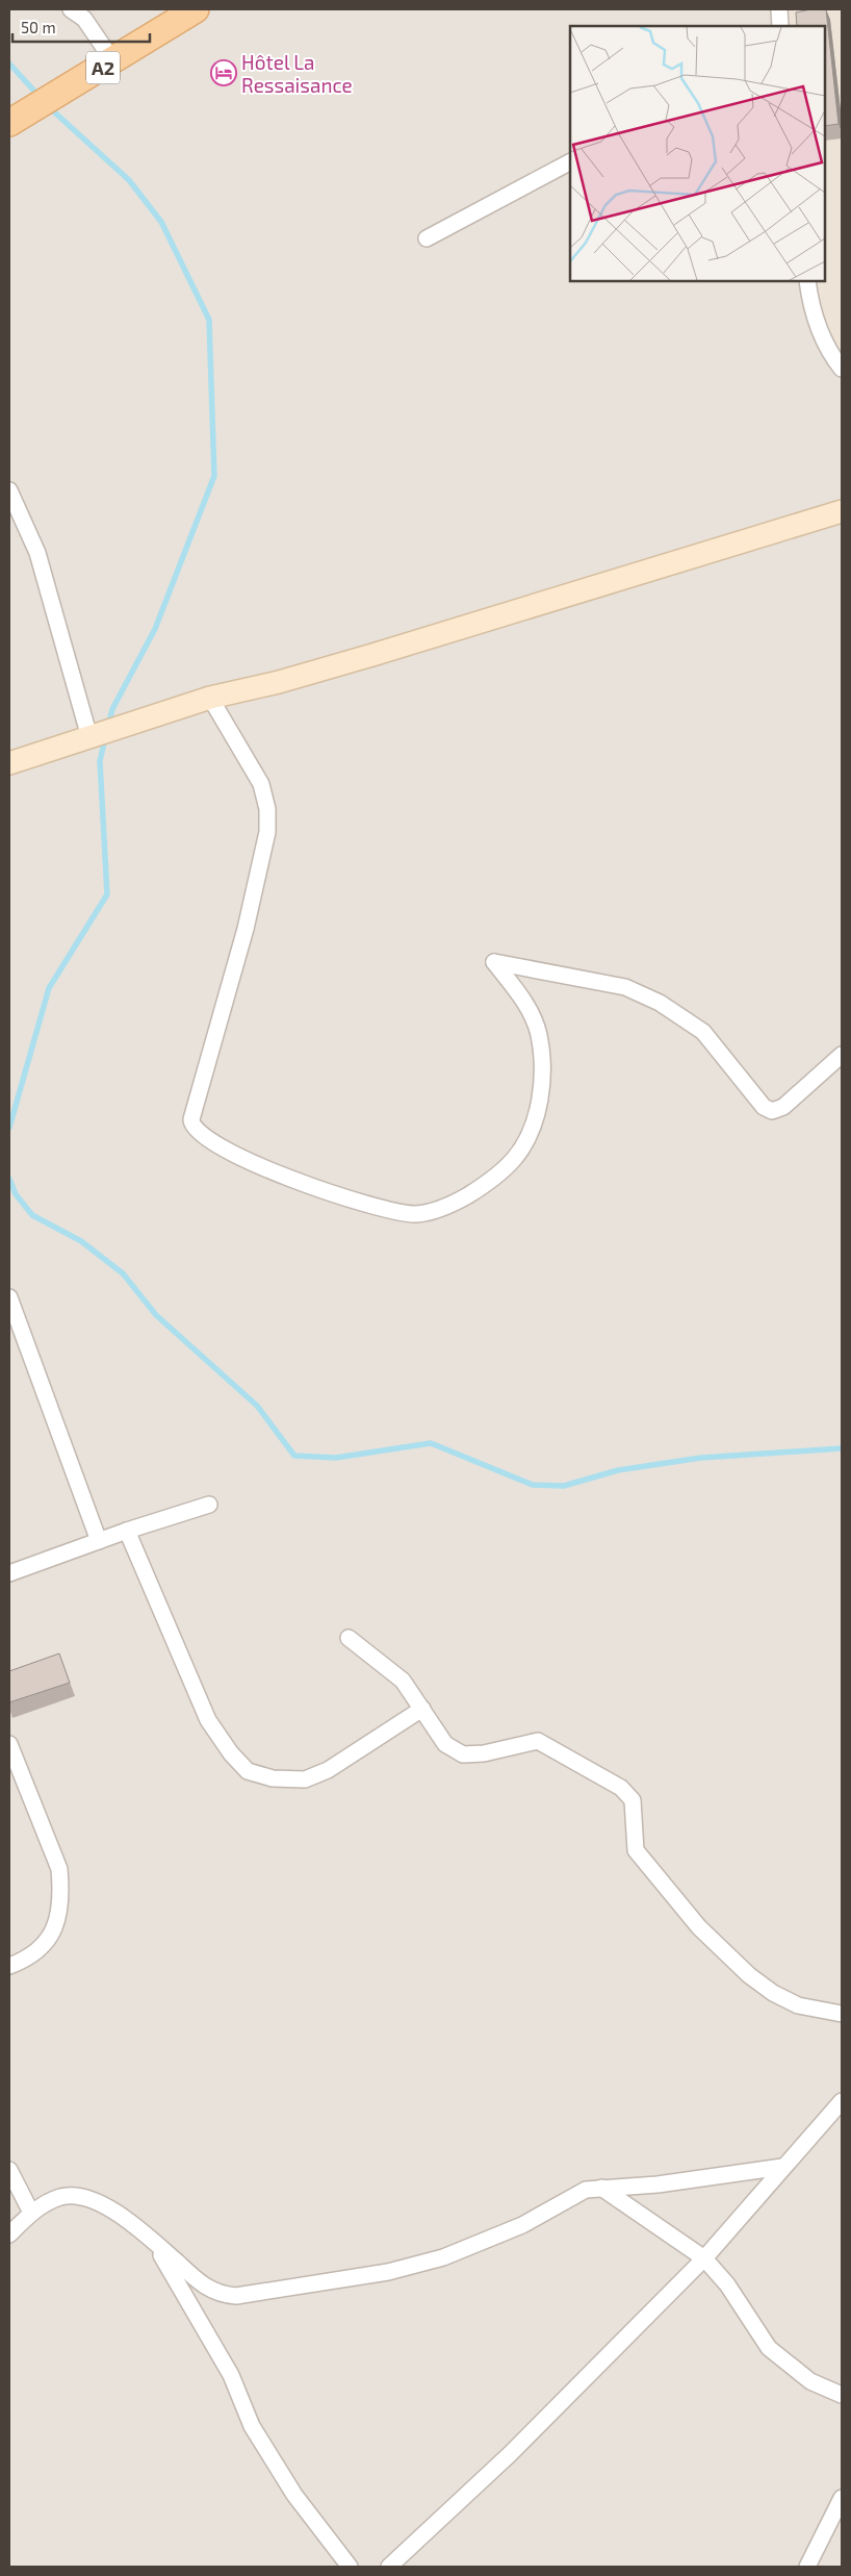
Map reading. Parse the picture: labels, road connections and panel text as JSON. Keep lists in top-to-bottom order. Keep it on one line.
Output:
{"streets":{"main road":["A2"]},"places":{"hotel":["Hôtel La Ressaisance"]},"scale_bar":"50 m"}
